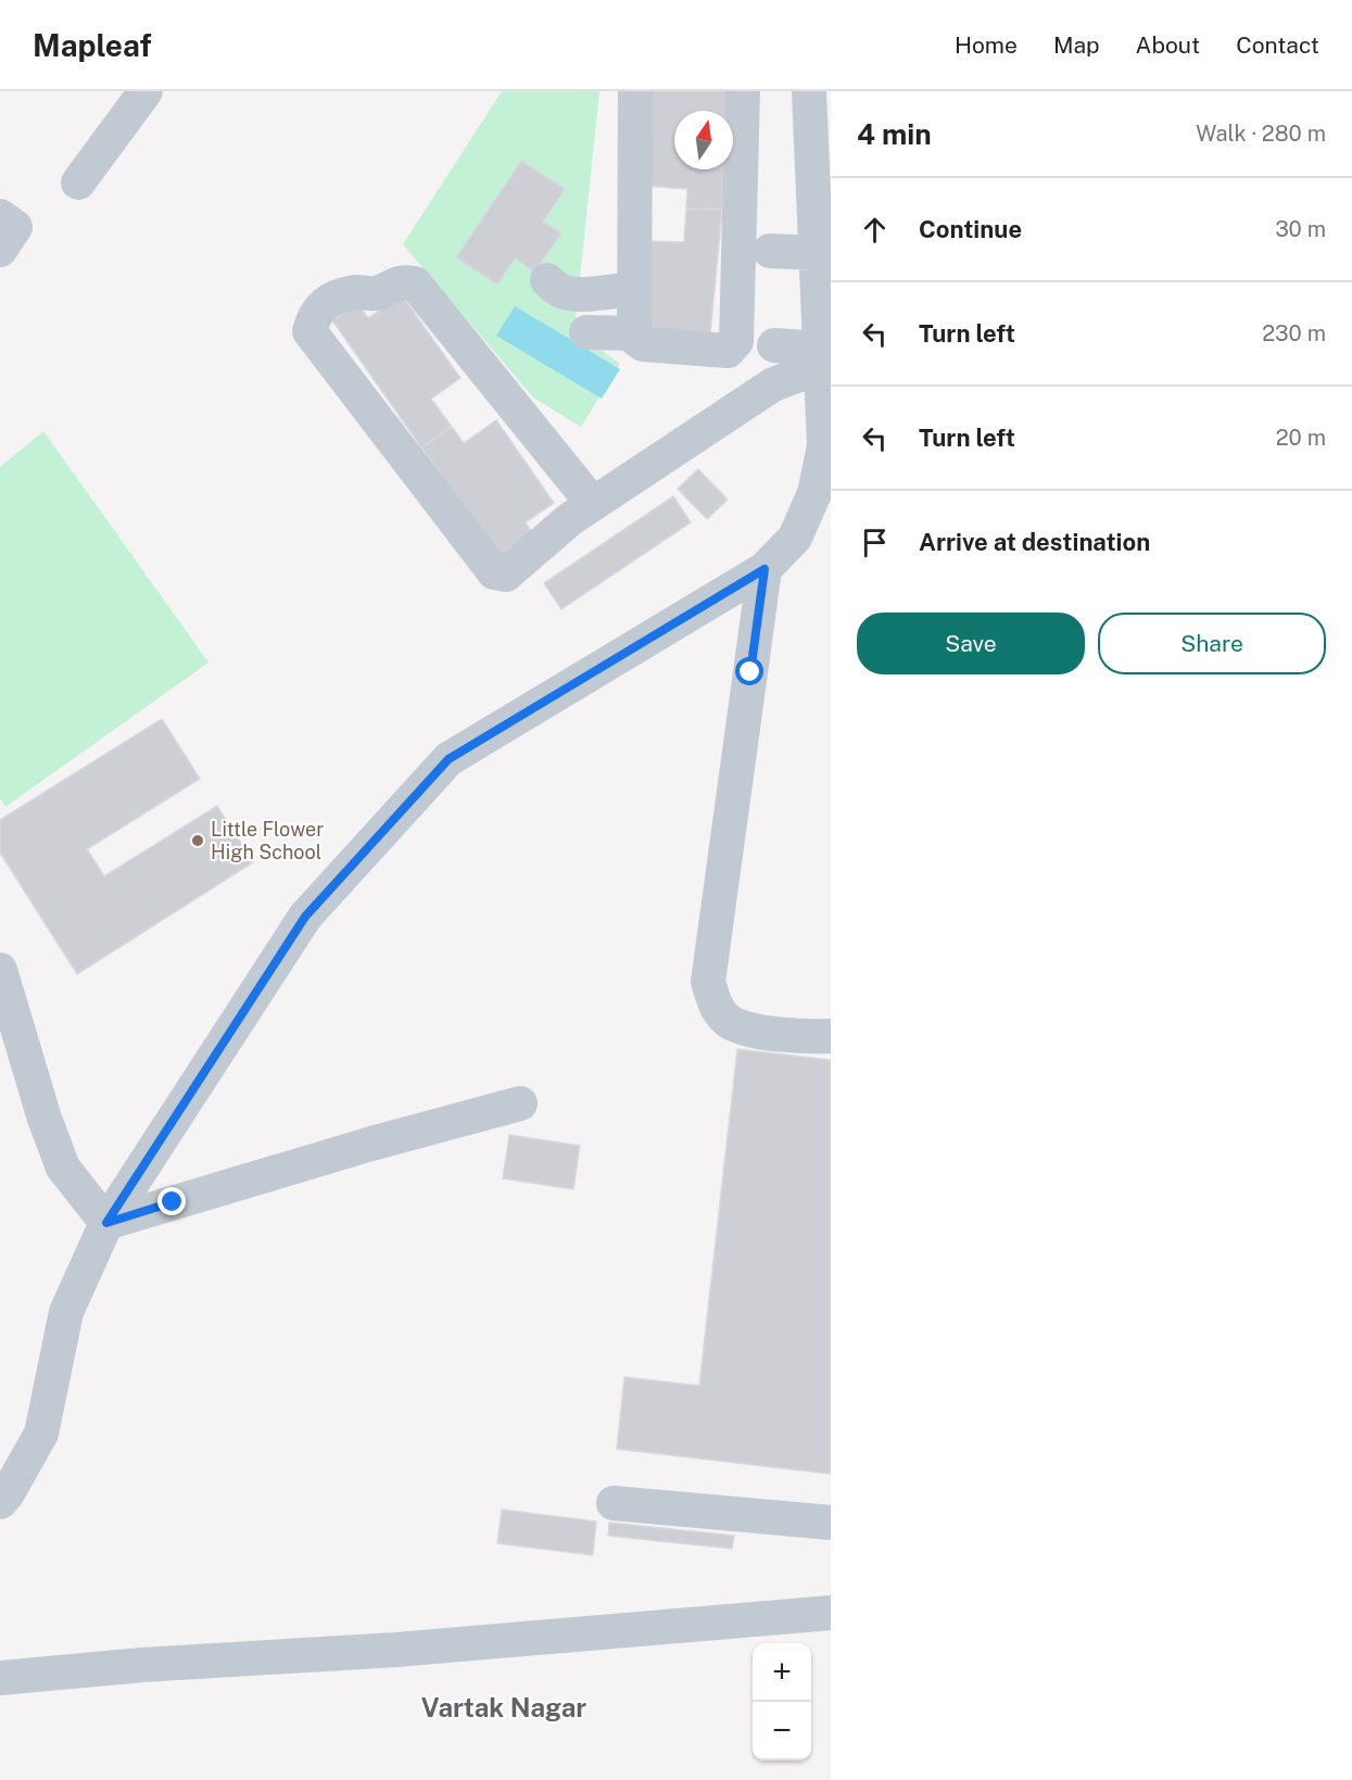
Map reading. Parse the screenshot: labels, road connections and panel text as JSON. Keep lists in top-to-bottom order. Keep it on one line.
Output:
{"districts":["Vartak Nagar"],"places":["Little Flower High School"],"north":"top","page":{"header":"Mapleaf","nav":["Home","Map","About","Contact"],"heading":["4 min","Walk · 280 m"],"list":[["Continue","30 m"],["Turn left","230 m"],["Turn left","20 m"],"Arrive at destination"],"buttons":["Save","Share"],"map_buttons":["+","−"]}}
